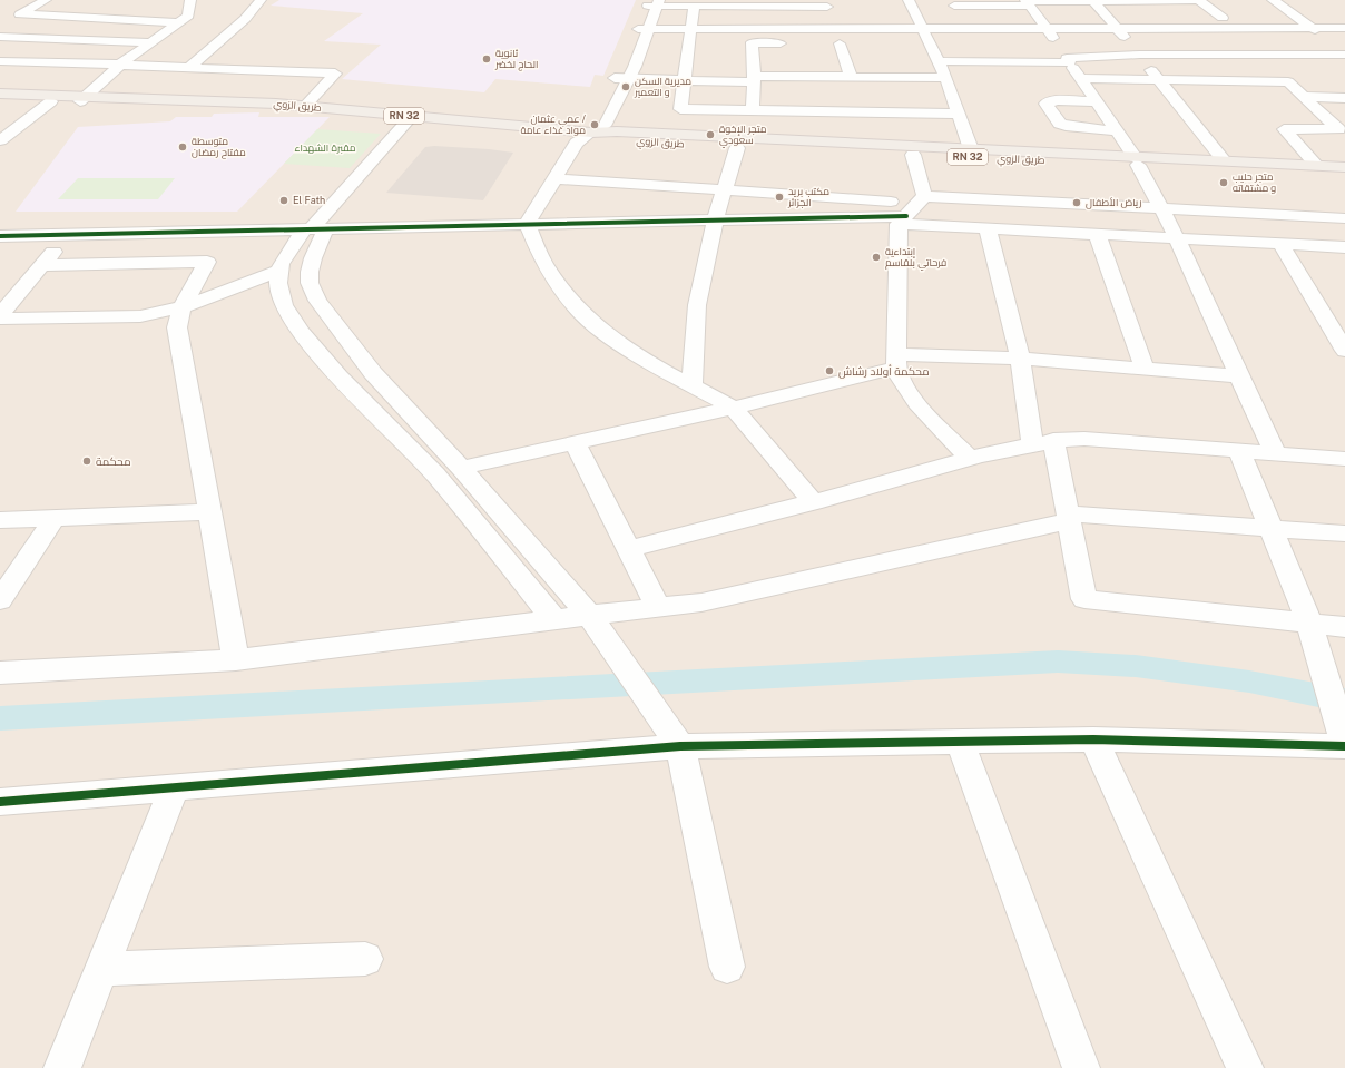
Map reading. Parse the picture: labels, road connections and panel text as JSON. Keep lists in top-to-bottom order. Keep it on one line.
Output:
{"streets":{"main road":["طريق الزوي","RN 32"]},"parks":["مقبرة الشهداء"],"places":["ثانوية الحاج لخضر","مديرية السكن و التعمير","عمي عثمان / مواد غذاء عامة","متجر الإخوة سعودي","متوسطة مفتاح رمضان","متجر حليب و مشتقاته","مكتب بريد الجزائر","El Fath","رياض الأطفال","إبتداءية فرحاتي بلقاسم","محكمة أولاد رشاش","محكمة"]}
